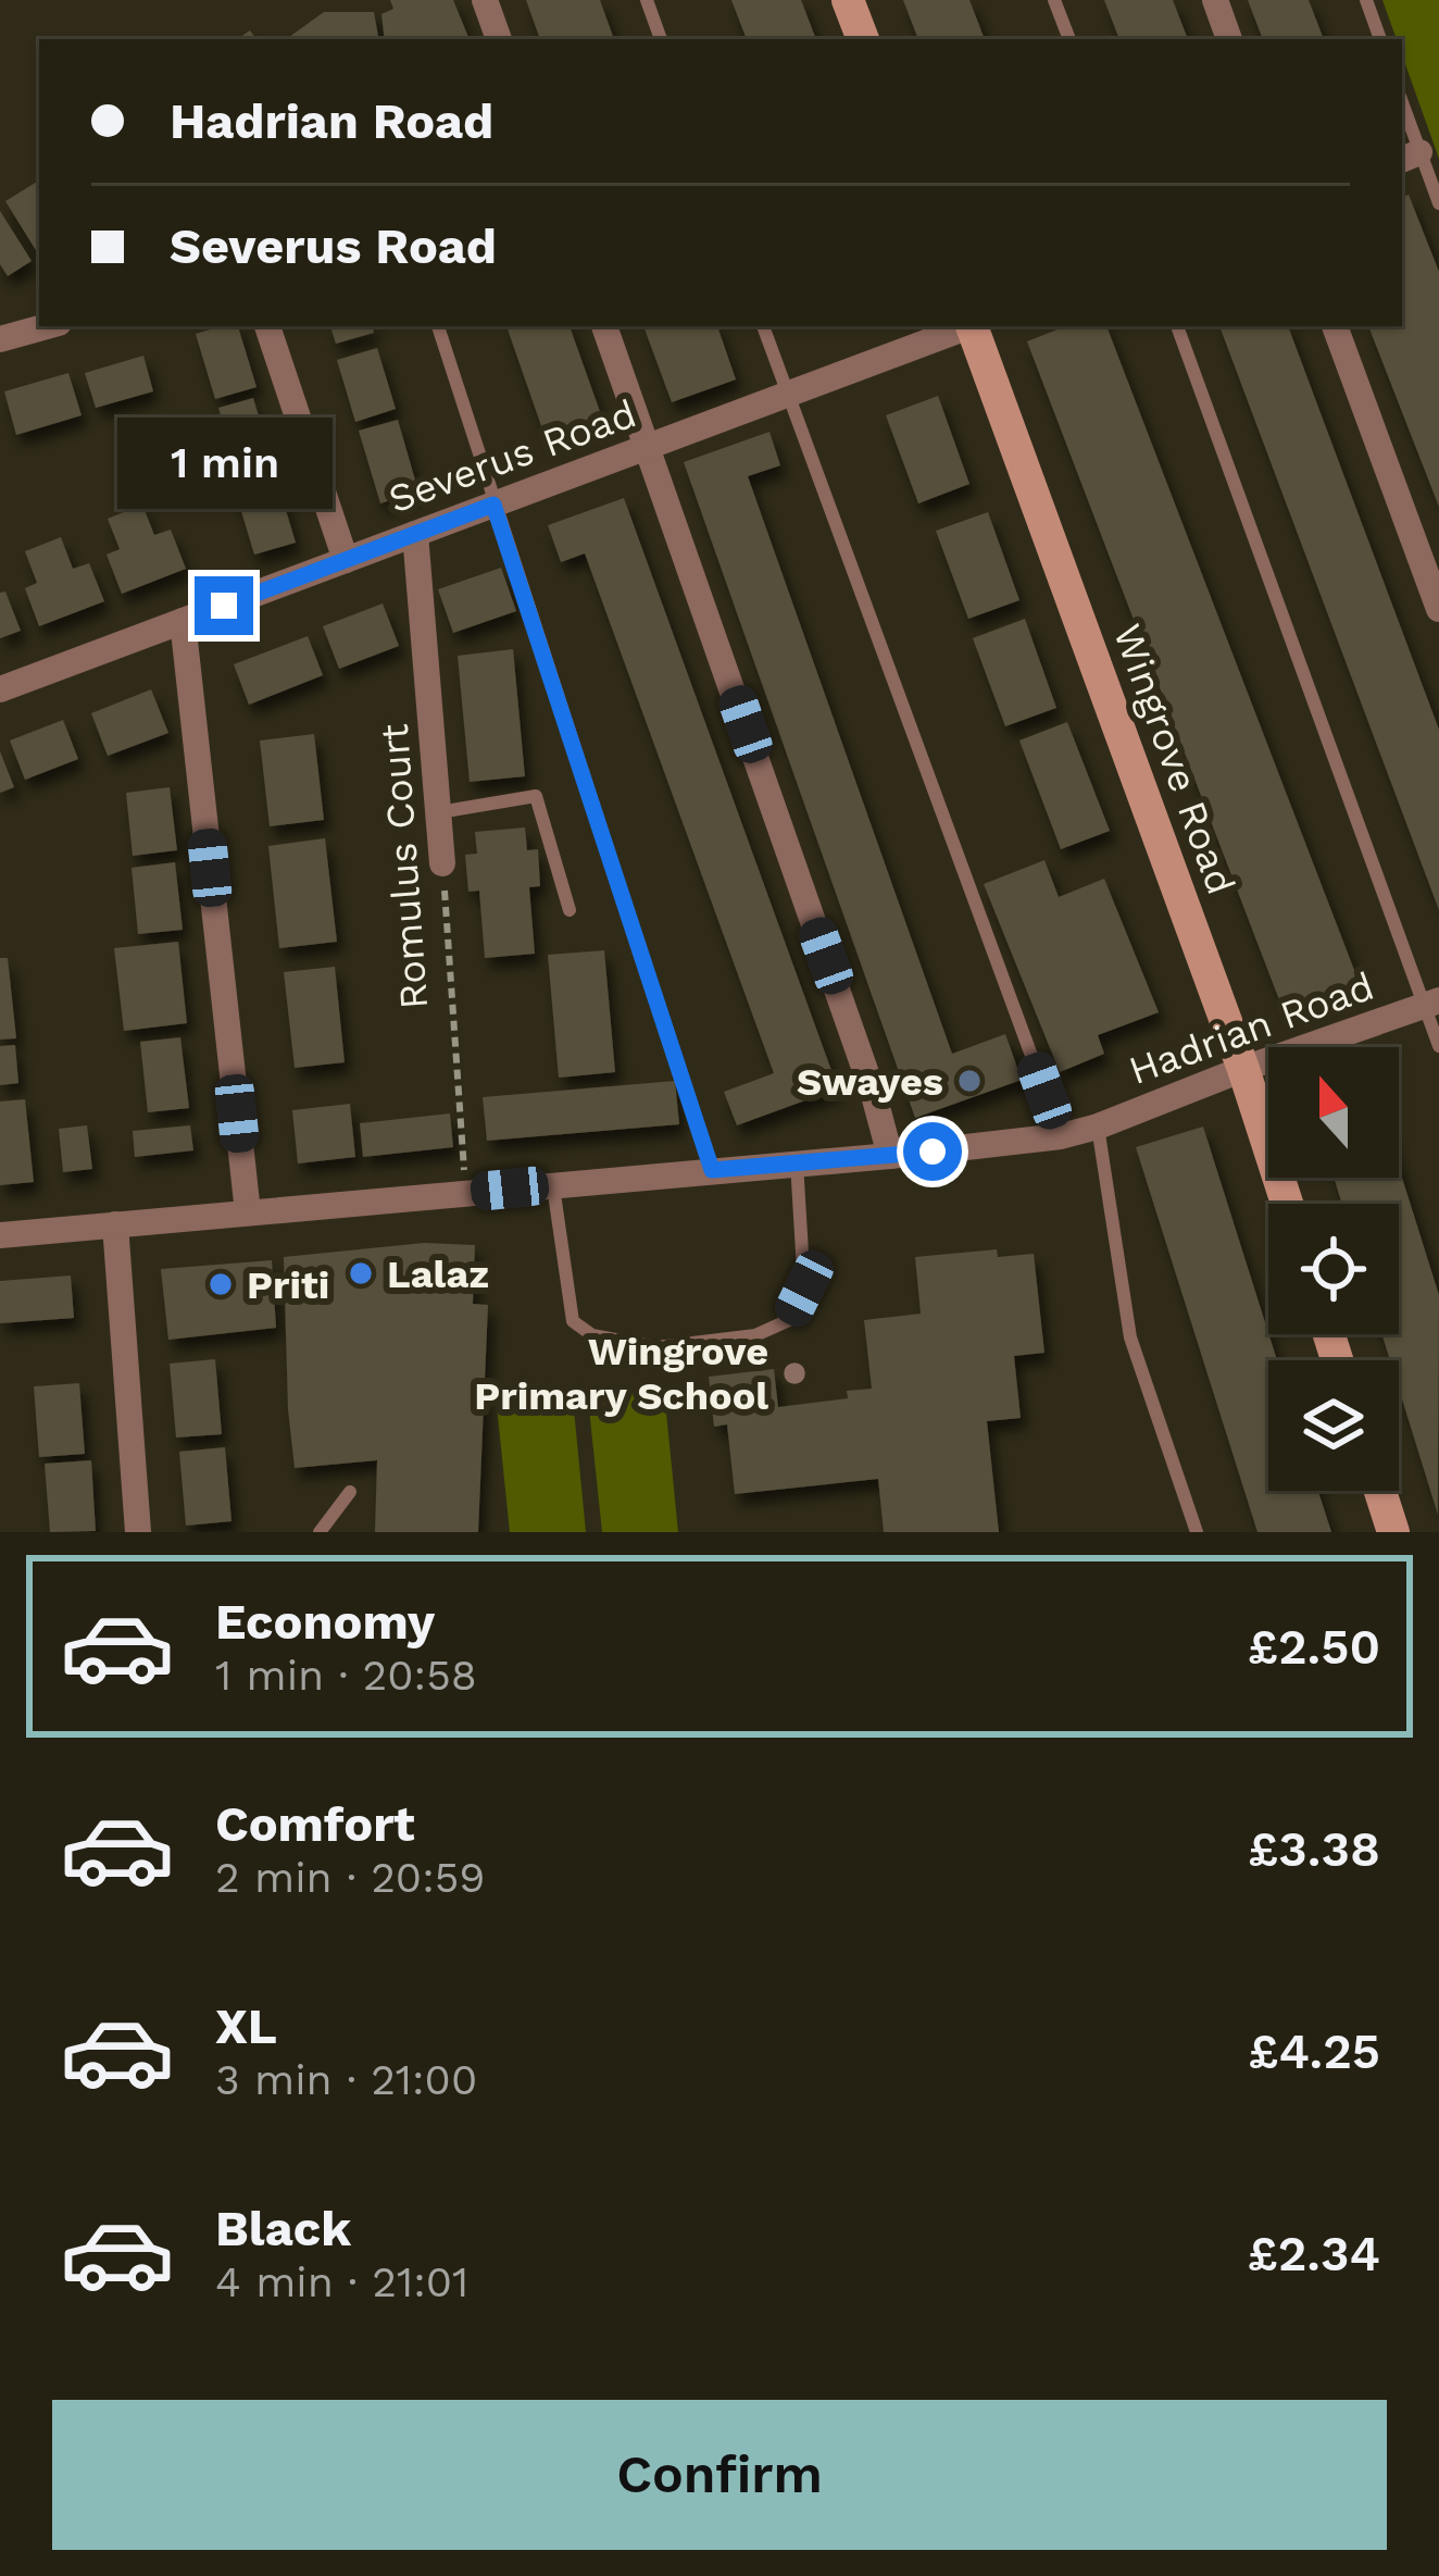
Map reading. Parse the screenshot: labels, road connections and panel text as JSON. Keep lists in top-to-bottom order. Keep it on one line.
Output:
{"streets":{"street":["Severus Road","Wingrove Road","Romulus Court","Hadrian Road"]},"crossings":[["Severus Road","Romulus Court"],["Wingrove Road","Hadrian Road"],["Romulus Court","Hadrian Road"]],"places":["Swayes","Lalaz","Priti","Wingrove Primary School"],"north":"top","page":{"banner":["Hadrian Road","Severus Road"],"bubble":"1 min","list":[{"name":"Economy","note":"1 min · 20:58","value":"£2.50"},{"name":"Comfort","note":"2 min · 20:59","value":"£3.38"},{"name":"XL","note":"3 min · 21:00","value":"£4.25"},{"name":"Black","note":"4 min · 21:01","value":"£2.34"}],"buttons":"Confirm"}}
